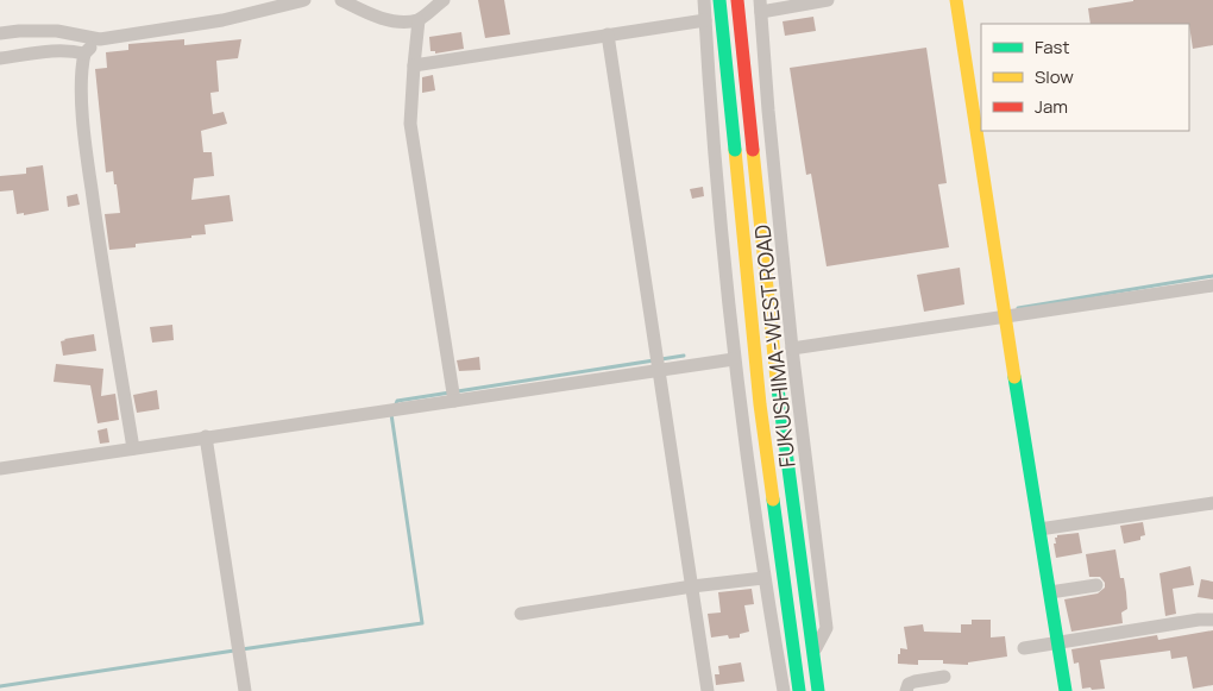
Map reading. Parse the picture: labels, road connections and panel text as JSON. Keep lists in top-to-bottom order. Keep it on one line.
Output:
{"streets":{"main road":["FUKUSHIMA-WEST ROAD"]},"legend":["Fast","Slow","Jam"]}
